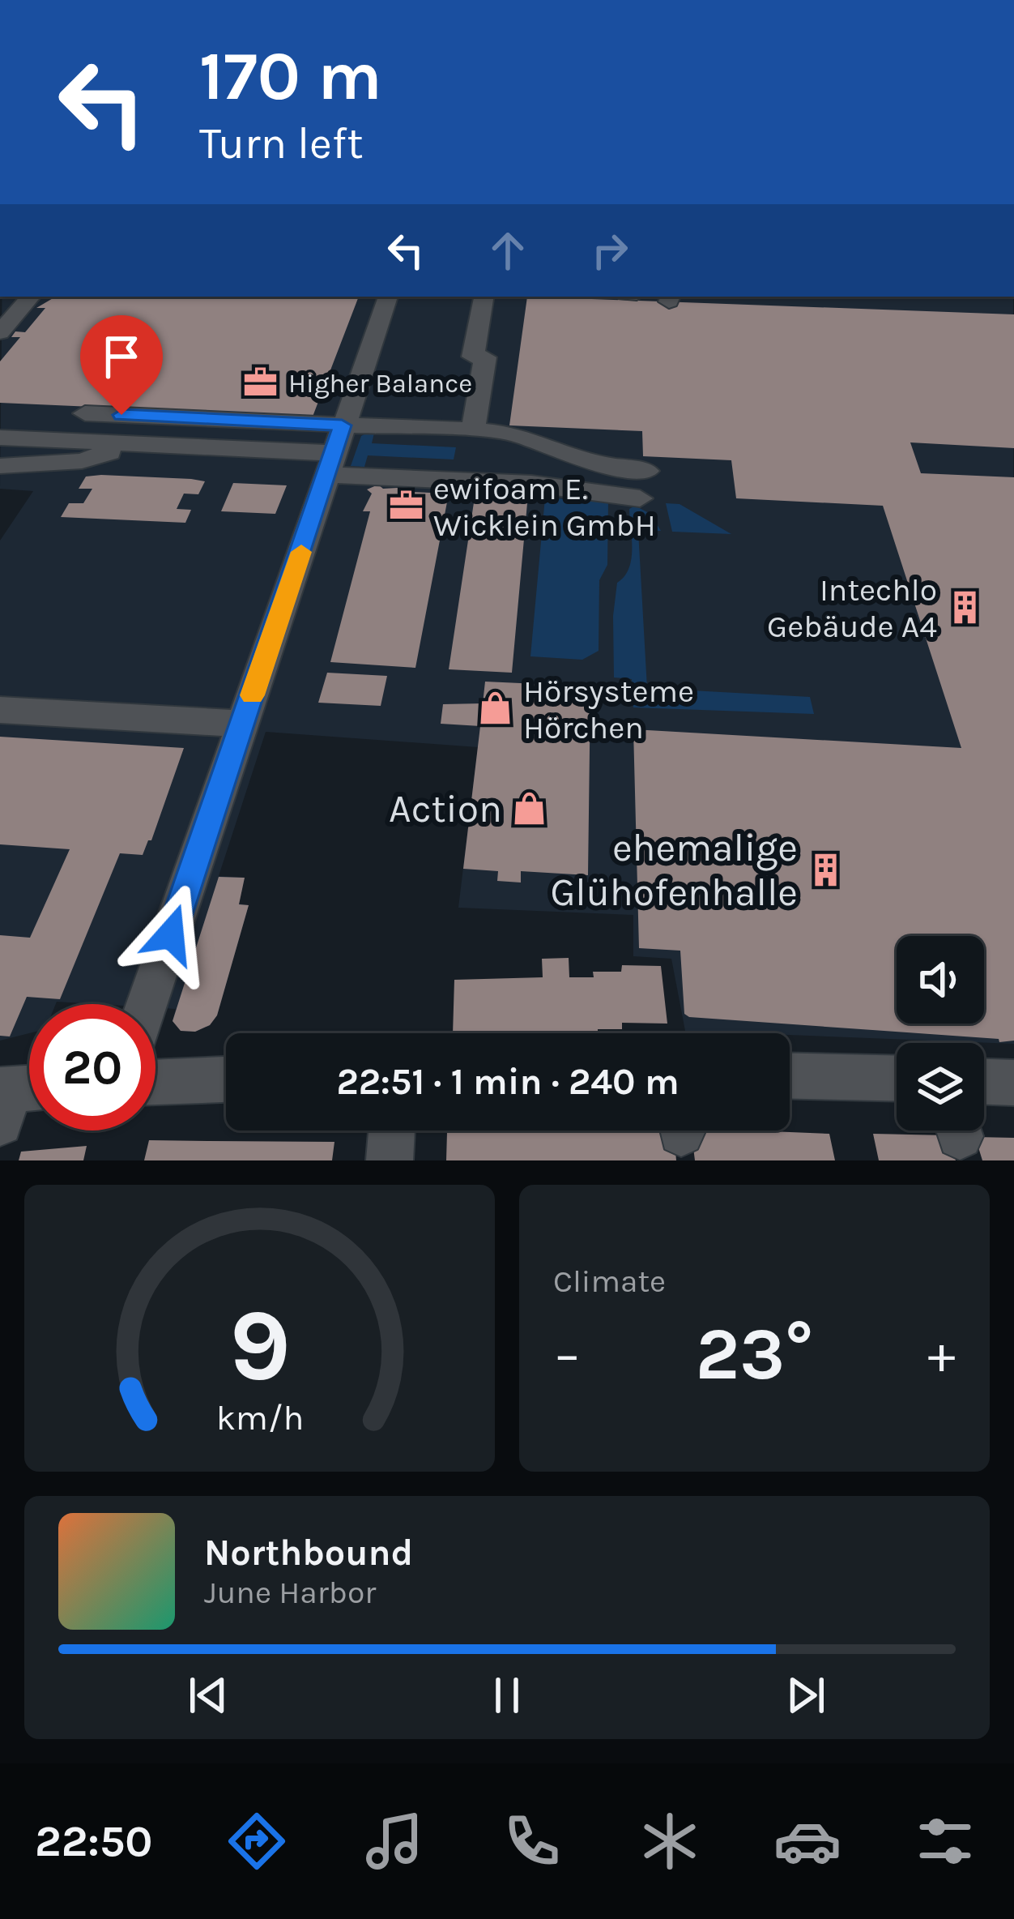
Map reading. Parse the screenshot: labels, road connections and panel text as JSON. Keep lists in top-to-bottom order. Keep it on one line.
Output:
{"places":{"office":["Higher Balance","ewifoam E. Wicklein GmbH"],"building":["Intechlo Gebäude A4","ehemalige Glühofenhalle"],"shop":["Hörsysteme Hörchen","Action"]},"page":{"turn":["170 m","Turn left"],"limit":"20","trip":"22:51 · 1 min · 240 m","tile":"Climate","heat":["−","23°","+"],"song":["Northbound","June Harbor"],"tabs":"22:50","gauge":["9","km/h"]}}
